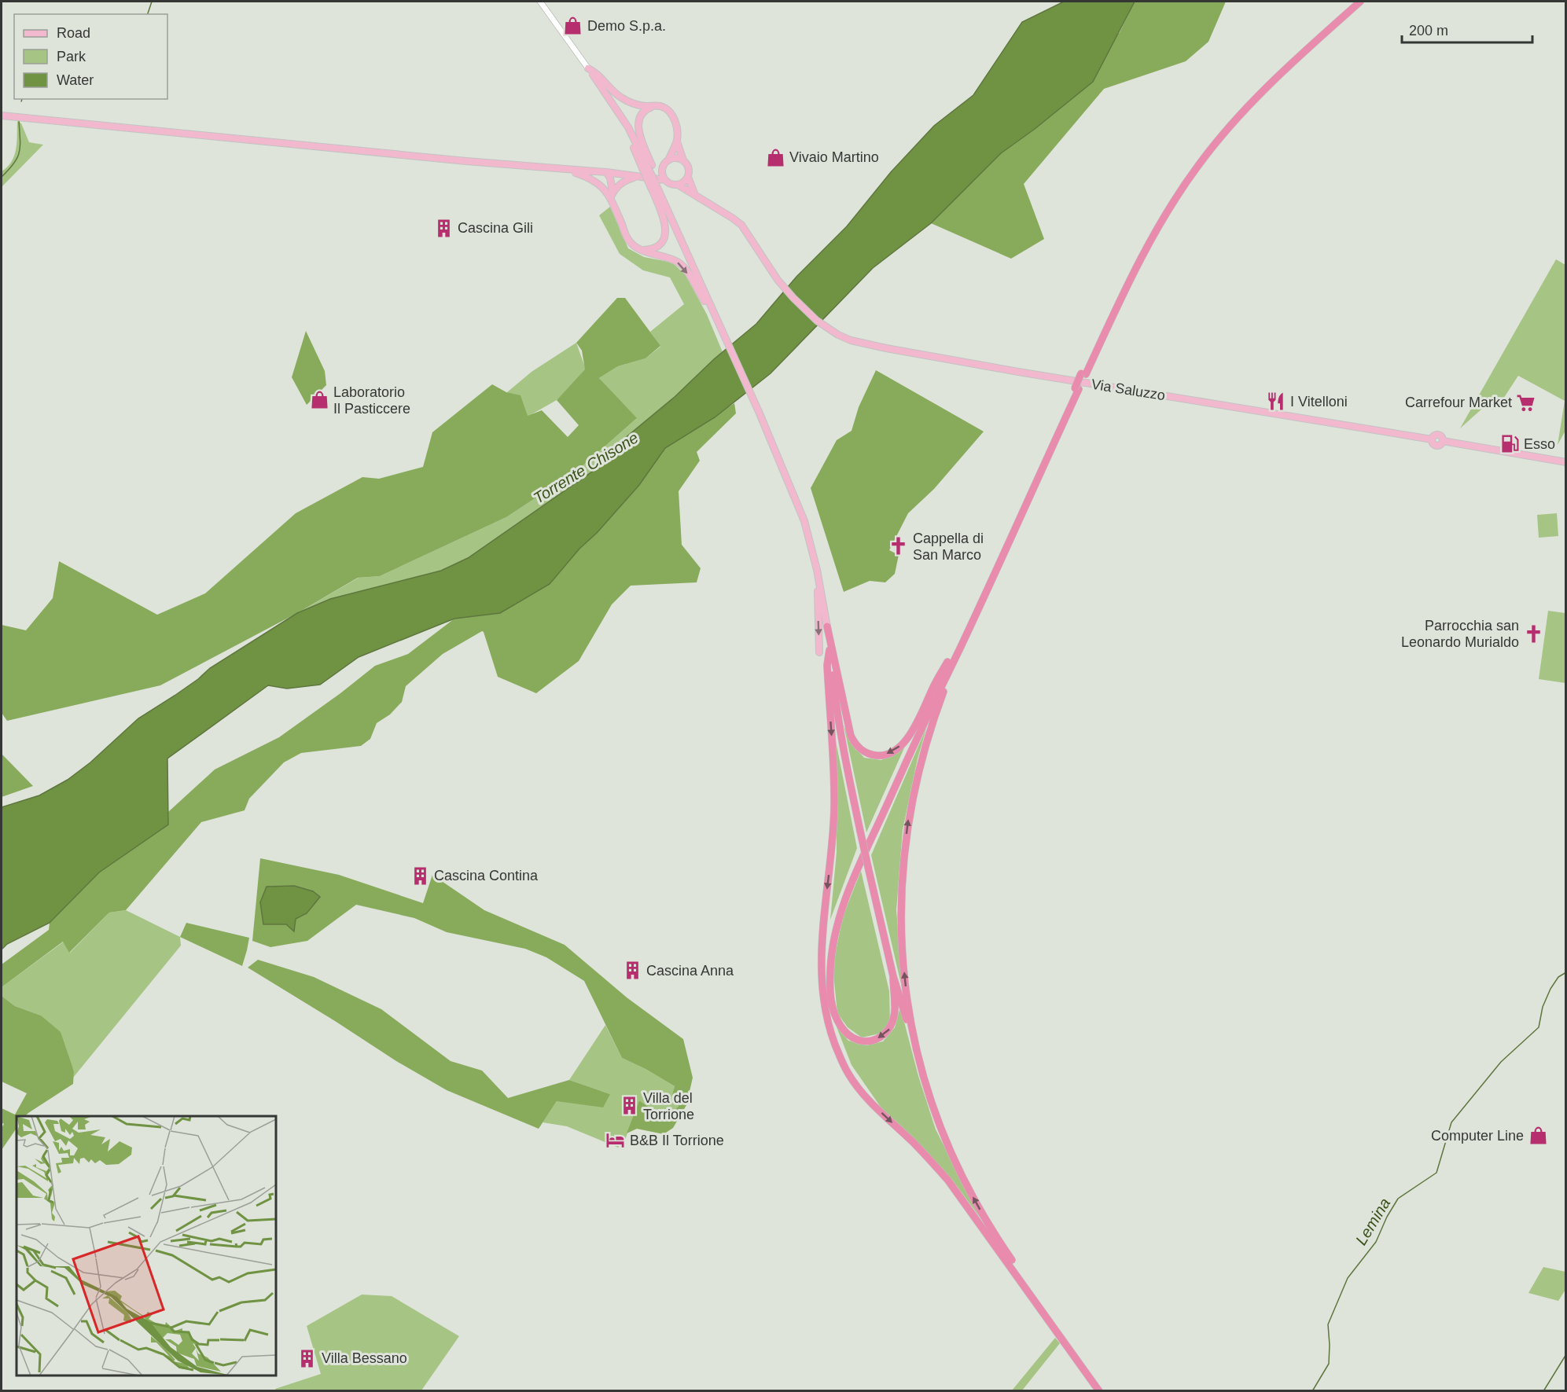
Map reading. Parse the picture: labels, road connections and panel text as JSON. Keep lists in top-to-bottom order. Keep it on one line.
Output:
{"streets":{"main road":["Via Saluzzo"]},"water":["Torrente Chisone","Lemina"],"places":{"shop":["Demo S.p.a.","Vivaio Martino","Laboratorio Il Pasticcere","Computer Line"],"building":["Cascina Gili","Cascina Contina","Cascina Anna","Villa del Torrione","Villa Bessano"],"restaurant":["I Vitelloni"],"supermarket":["Carrefour Market"],"fuel station":["Esso"],"church":["Cappella di San Marco","Parrocchia san Leonardo Murialdo"],"hotel":["B&B Il Torrione"]},"legend":["Road","Park","Water"],"scale_bar":"200 m"}
